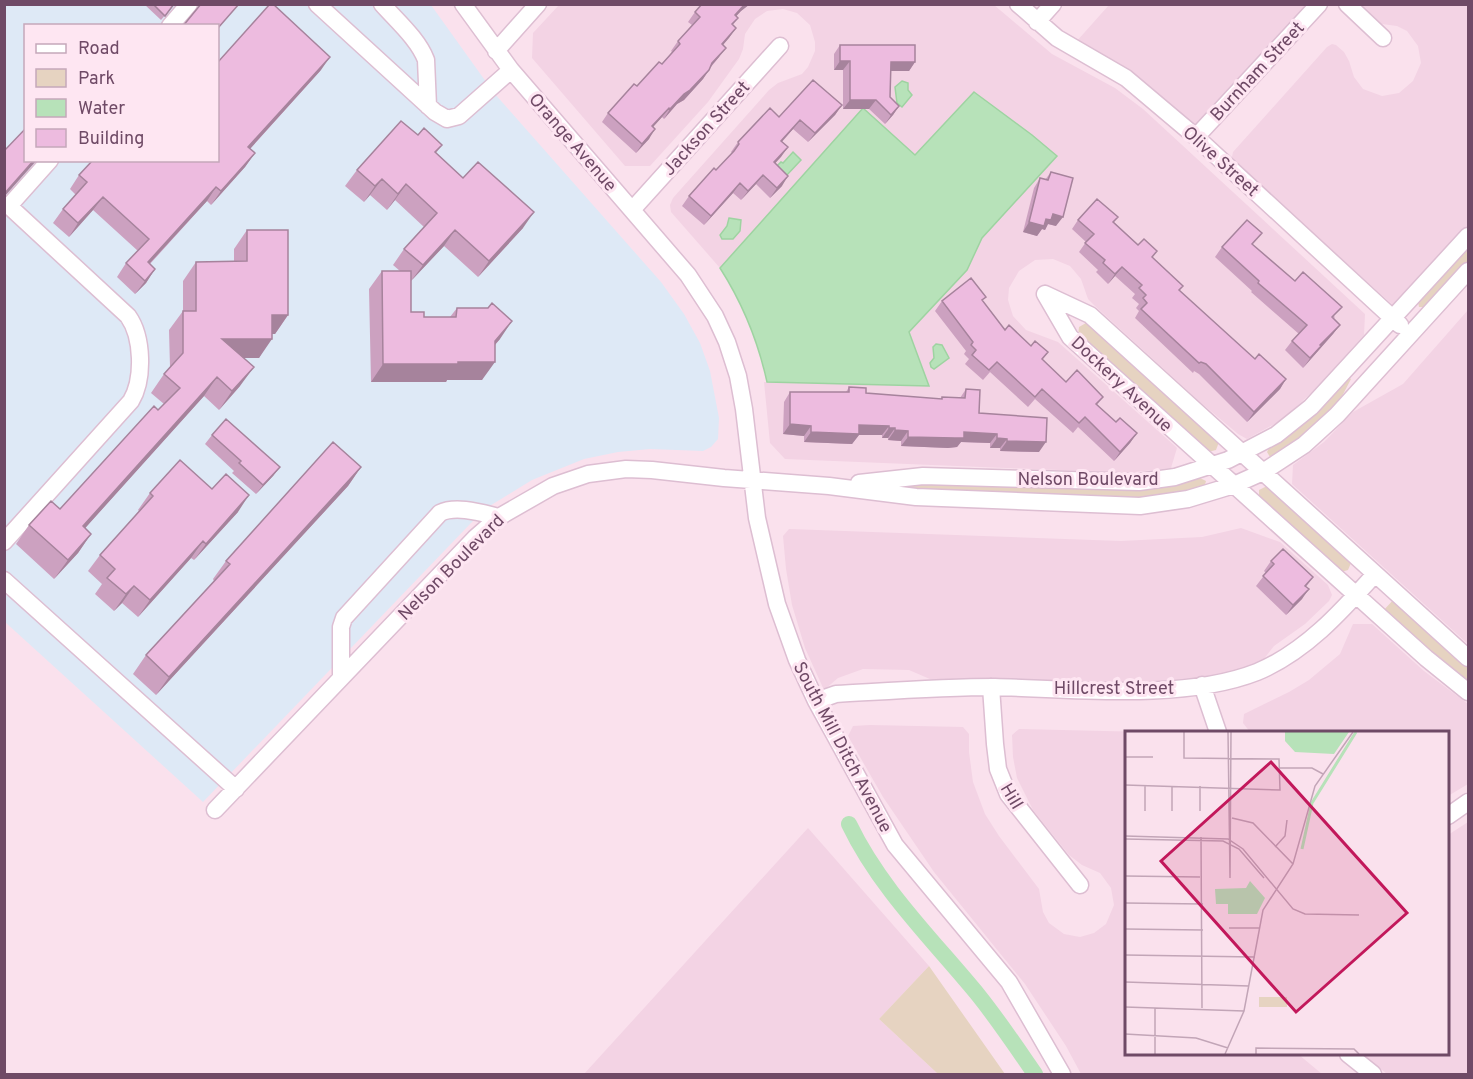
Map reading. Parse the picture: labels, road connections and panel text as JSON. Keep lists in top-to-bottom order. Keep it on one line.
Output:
{"streets":{"street":["Burnham Street","Jackson Street","Orange Avenue","Olive Street","Dockery Avenue","Nelson Boulevard","Hillcrest Street","South Mill Ditch Avenue","Hill"]},"crossings":[["Burnham Street","Olive Street"],["Jackson Street","Orange Avenue"],["Orange Avenue","South Mill Ditch Avenue"],["Olive Street","Nelson Boulevard"],["Dockery Avenue","Nelson Boulevard"],["Dockery Avenue","Hillcrest Street"],["Nelson Boulevard","South Mill Ditch Avenue"],["Hillcrest Street","South Mill Ditch Avenue"],["Hillcrest Street","Hill"]],"legend":["Road","Park","Water","Building"]}
